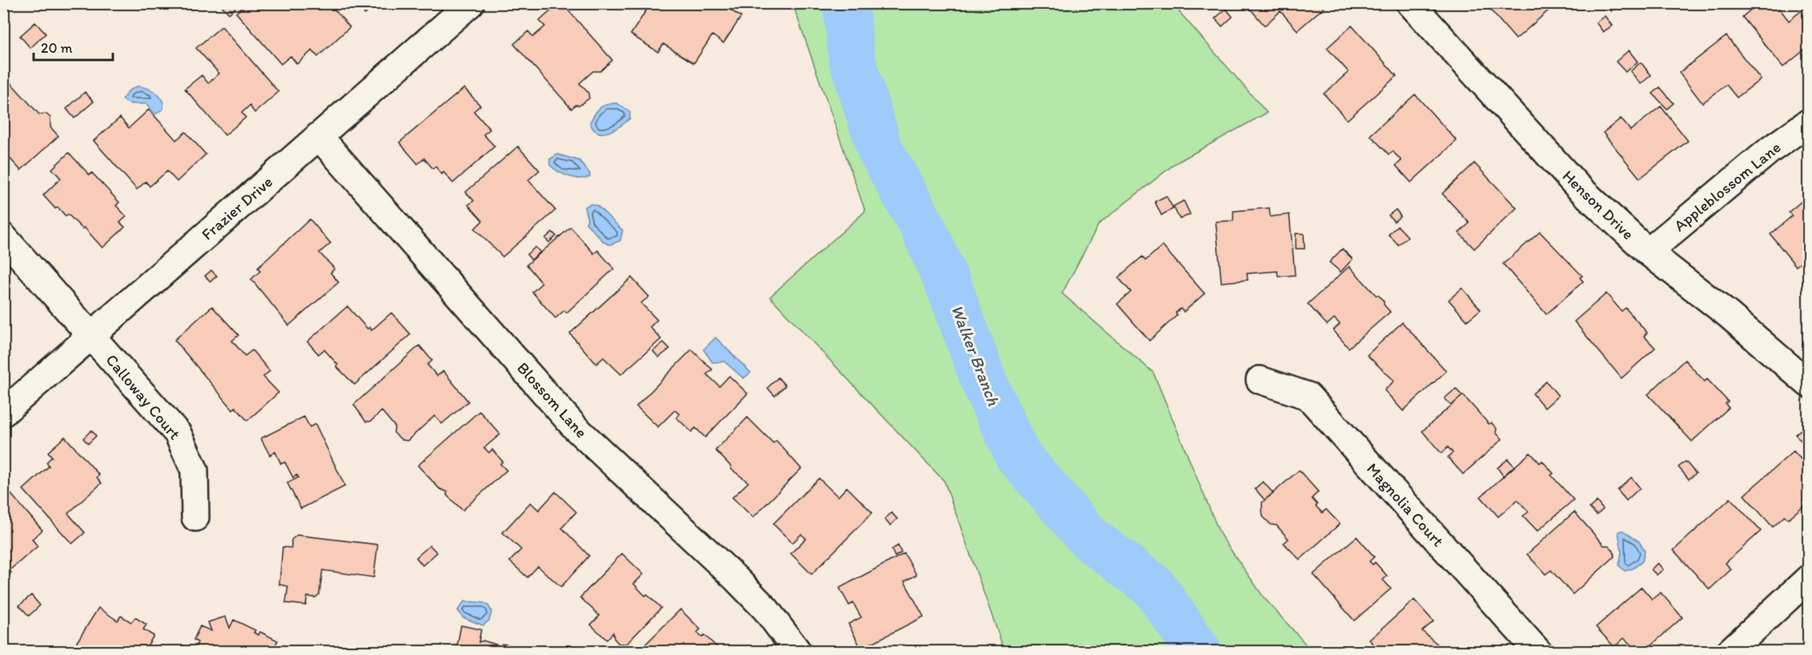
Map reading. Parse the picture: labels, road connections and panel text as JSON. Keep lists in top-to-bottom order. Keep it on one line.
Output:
{"streets":{"street":["Appleblossom Lane","Henson Drive","Frazier Drive","Calloway Court","Blossom Lane","Magnolia Court"]},"crossings":[["Appleblossom Lane","Henson Drive"],["Frazier Drive","Calloway Court"],["Frazier Drive","Blossom Lane"]],"water":["Walker Branch"],"scale_bar":"20 m"}
